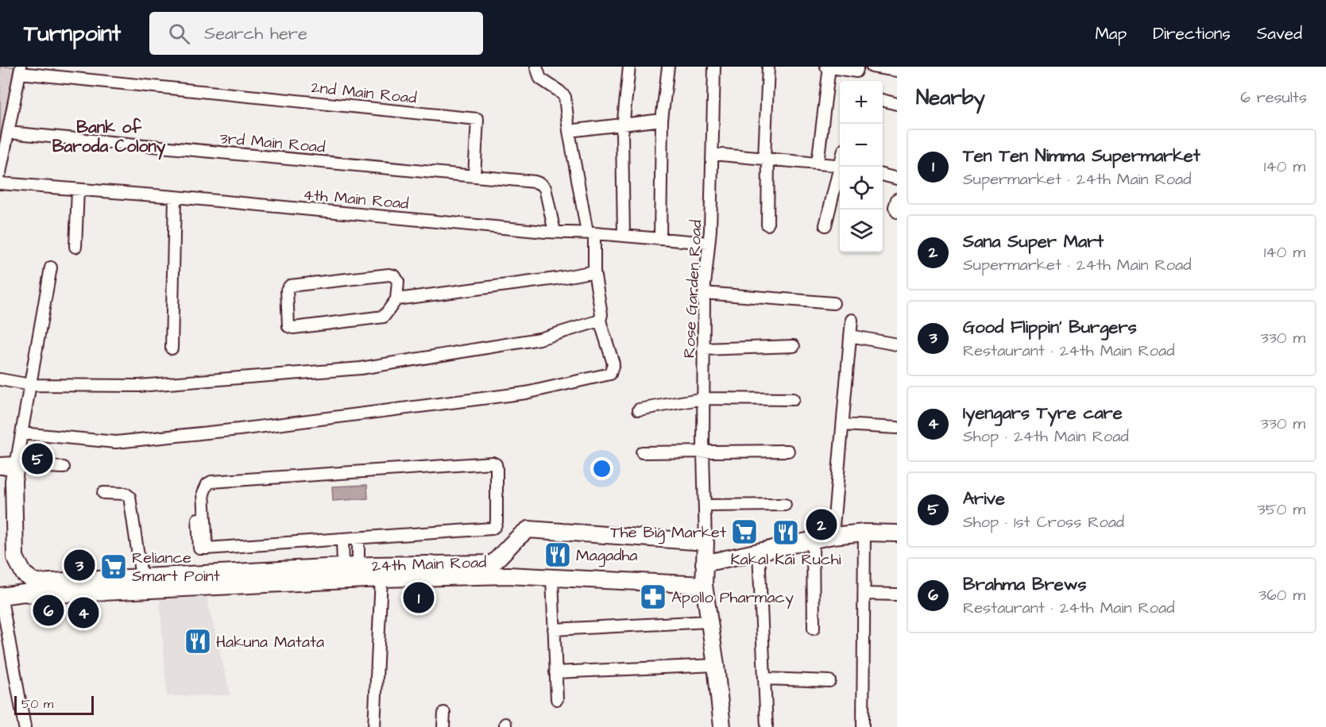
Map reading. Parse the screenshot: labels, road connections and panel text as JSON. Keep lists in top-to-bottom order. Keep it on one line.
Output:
{"streets":{"street":["2nd Main Road","3rd Main Road","4th Main Road","Rose Garden Road","24th Main Road"]},"crossings":[["2nd Main Road","3rd Main Road"],["3rd Main Road","4th Main Road"],["4th Main Road","Rose Garden Road"],["Rose Garden Road","24th Main Road"]],"districts":["Bank of Baroda Colony"],"places":{"supermarket":["The Big Market","Reliance Smart Point"],"restaurant":["Kakal Kai Ruchi","Magadha","Hakuna Matata"],"pharmacy":["Apollo Pharmacy"]},"scale_bar":"50 m","page":{"header":"Turnpoint","search":"Search here","nav":["Map","Directions","Saved"],"heading":["Nearby","6 results"],"map_buttons":["+","−"],"list":[{"mark":"1","name":"Ten Ten Nimma Supermarket","note":"Supermarket · 24th Main Road","value":"140 m"},{"mark":"2","name":"Sana Super Mart","note":"Supermarket · 24th Main Road","value":"140 m"},{"mark":"3","name":"Good Flippin' Burgers","note":"Restaurant · 24th Main Road","value":"330 m"},{"mark":"4","name":"Iyengars Tyre care","note":"Shop · 24th Main Road","value":"330 m"},{"mark":"5","name":"Arive","note":"Shop · 1st Cross Road","value":"350 m"},{"mark":"6","name":"Brahma Brews","note":"Restaurant · 24th Main Road","value":"360 m"}],"pins":["5","2","3","1","6","4"],"scale":"50 m"}}
